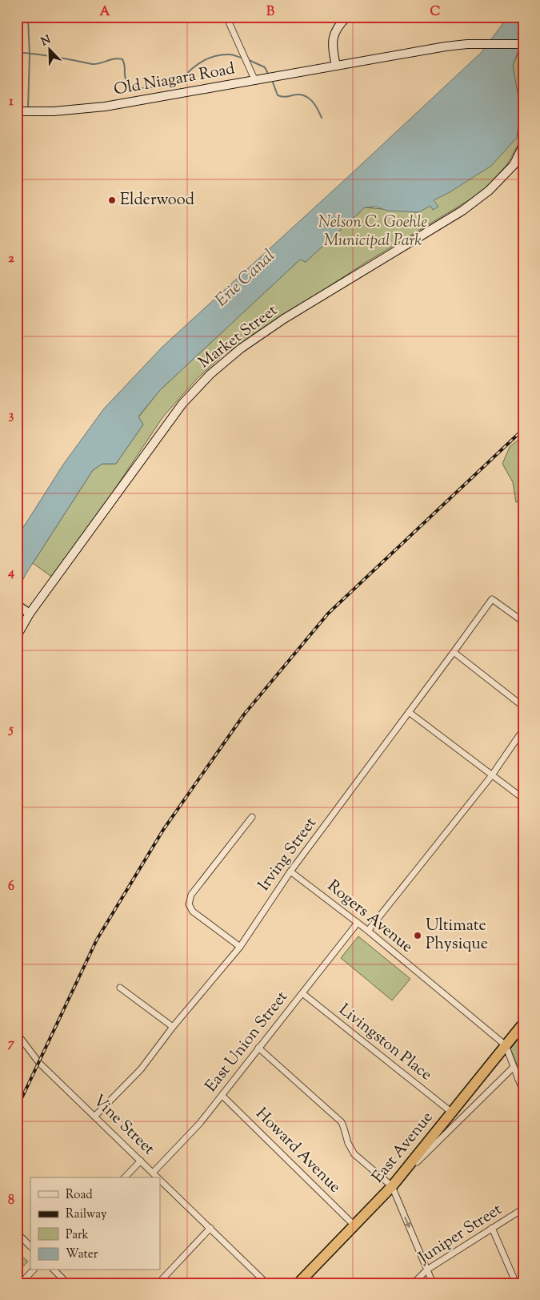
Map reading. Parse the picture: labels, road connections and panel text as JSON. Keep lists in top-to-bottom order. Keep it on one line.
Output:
{"streets":{"highway":["East Avenue"],"street":["Old Niagara Road","Market Street","Irving Street","Rogers Avenue","East Union Street","Livingston Place","Vine Street","Howard Avenue","Juniper Street"]},"crossings":[["Irving Street","Rogers Avenue"],["Irving Street","Vine Street"],["Rogers Avenue","East Union Street"],["Rogers Avenue","East Avenue"],["East Union Street","Livingston Place"],["East Union Street","Vine Street"],["East Union Street","Howard Avenue"],["Livingston Place","East Avenue"],["East Avenue","Howard Avenue"]],"water":["Erie Canal"],"parks":["Nelson C. Goehle Municipal Park"],"places":["Elderwood","Ultimate Physique"],"legend":["Road","Railway","Park","Water"],"north":"top left","grid":{"columns":["A","B","C"],"rows":["1","2","3","4","5","6","7","8"]}}
